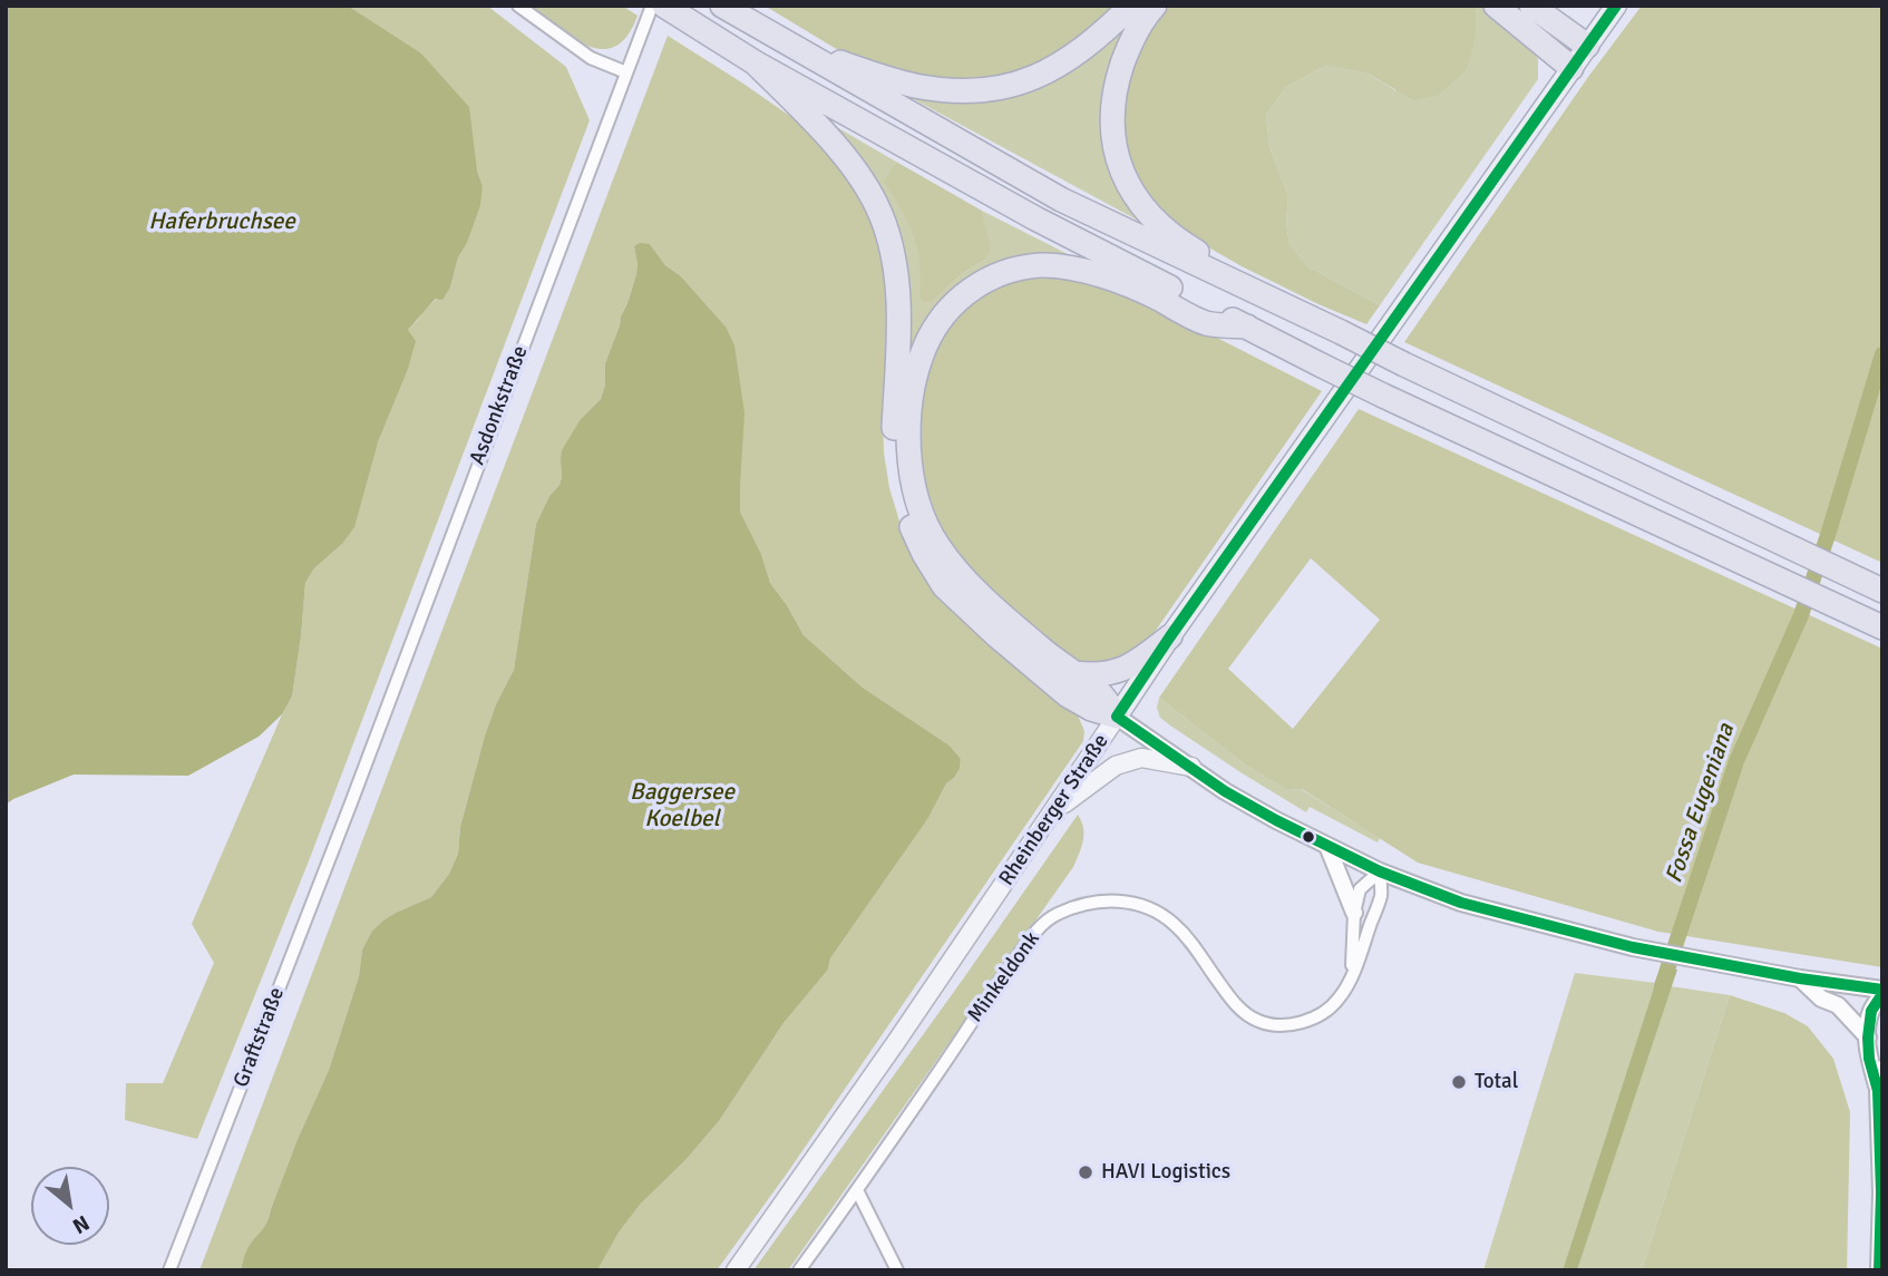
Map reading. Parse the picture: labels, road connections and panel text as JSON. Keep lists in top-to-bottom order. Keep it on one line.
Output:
{"streets":{"main road":["Rheinberger Straße"],"street":["Asdonkstraße","Minkeldonk","Graftstraße"]},"crossings":[["Asdonkstraße","Graftstraße"]],"water":["Haferbruchsee","Baggersee Koelbel","Fossa Eugeniana"],"places":["Total","HAVI Logistics"],"north":"bottom right"}
